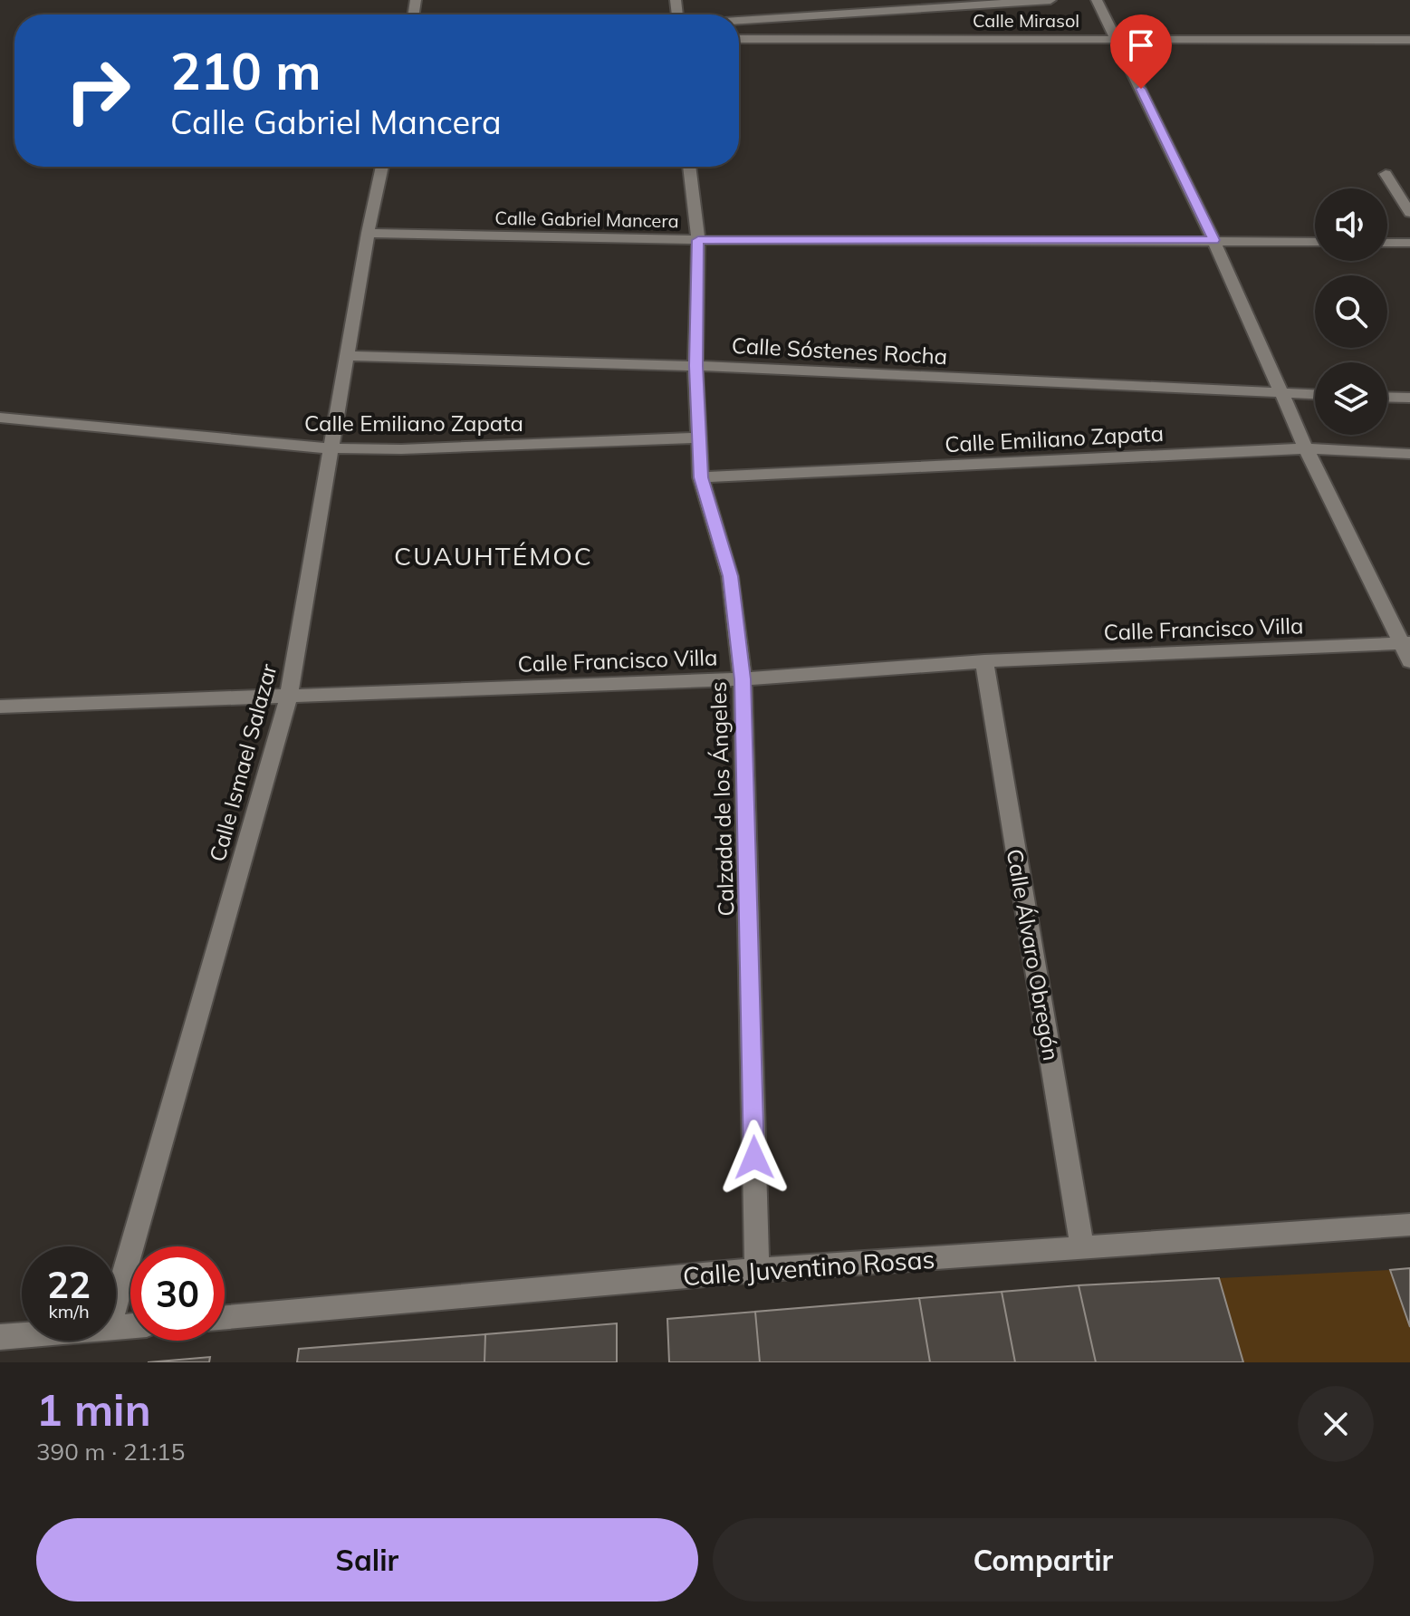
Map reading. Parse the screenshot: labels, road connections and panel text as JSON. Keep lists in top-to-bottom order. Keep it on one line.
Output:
{"streets":{"street":["Calle Mirasol","Calle Gabriel Mancera","Calle Sóstenes Rocha","Calle Emiliano Zapata","Calle Francisco Villa","Calle Ismael Salazar","Calzada de los Ángeles","Calle Álvaro Obregón","Calle Juventino Rosas"]},"crossings":[["Calle Gabriel Mancera","Calle Ismael Salazar"],["Calle Gabriel Mancera","Calzada de los Ángeles"],["Calle Sóstenes Rocha","Calle Ismael Salazar"],["Calle Sóstenes Rocha","Calzada de los Ángeles"],["Calle Emiliano Zapata","Calle Ismael Salazar"],["Calle Emiliano Zapata","Calzada de los Ángeles"],["Calle Francisco Villa","Calle Ismael Salazar"],["Calle Francisco Villa","Calzada de los Ángeles"],["Calle Francisco Villa","Calle Álvaro Obregón"],["Calzada de los Ángeles","Calle Juventino Rosas"],["Calle Álvaro Obregón","Calle Juventino Rosas"]],"districts":["CUAUHTÉMOC"],"page":{"turn":["210 m","Calle Gabriel Mancera"],"speed":"22 km/h","limit":"30","heading":["1 min","390 m · 21:15"],"buttons":["Salir","Compartir"]}}
